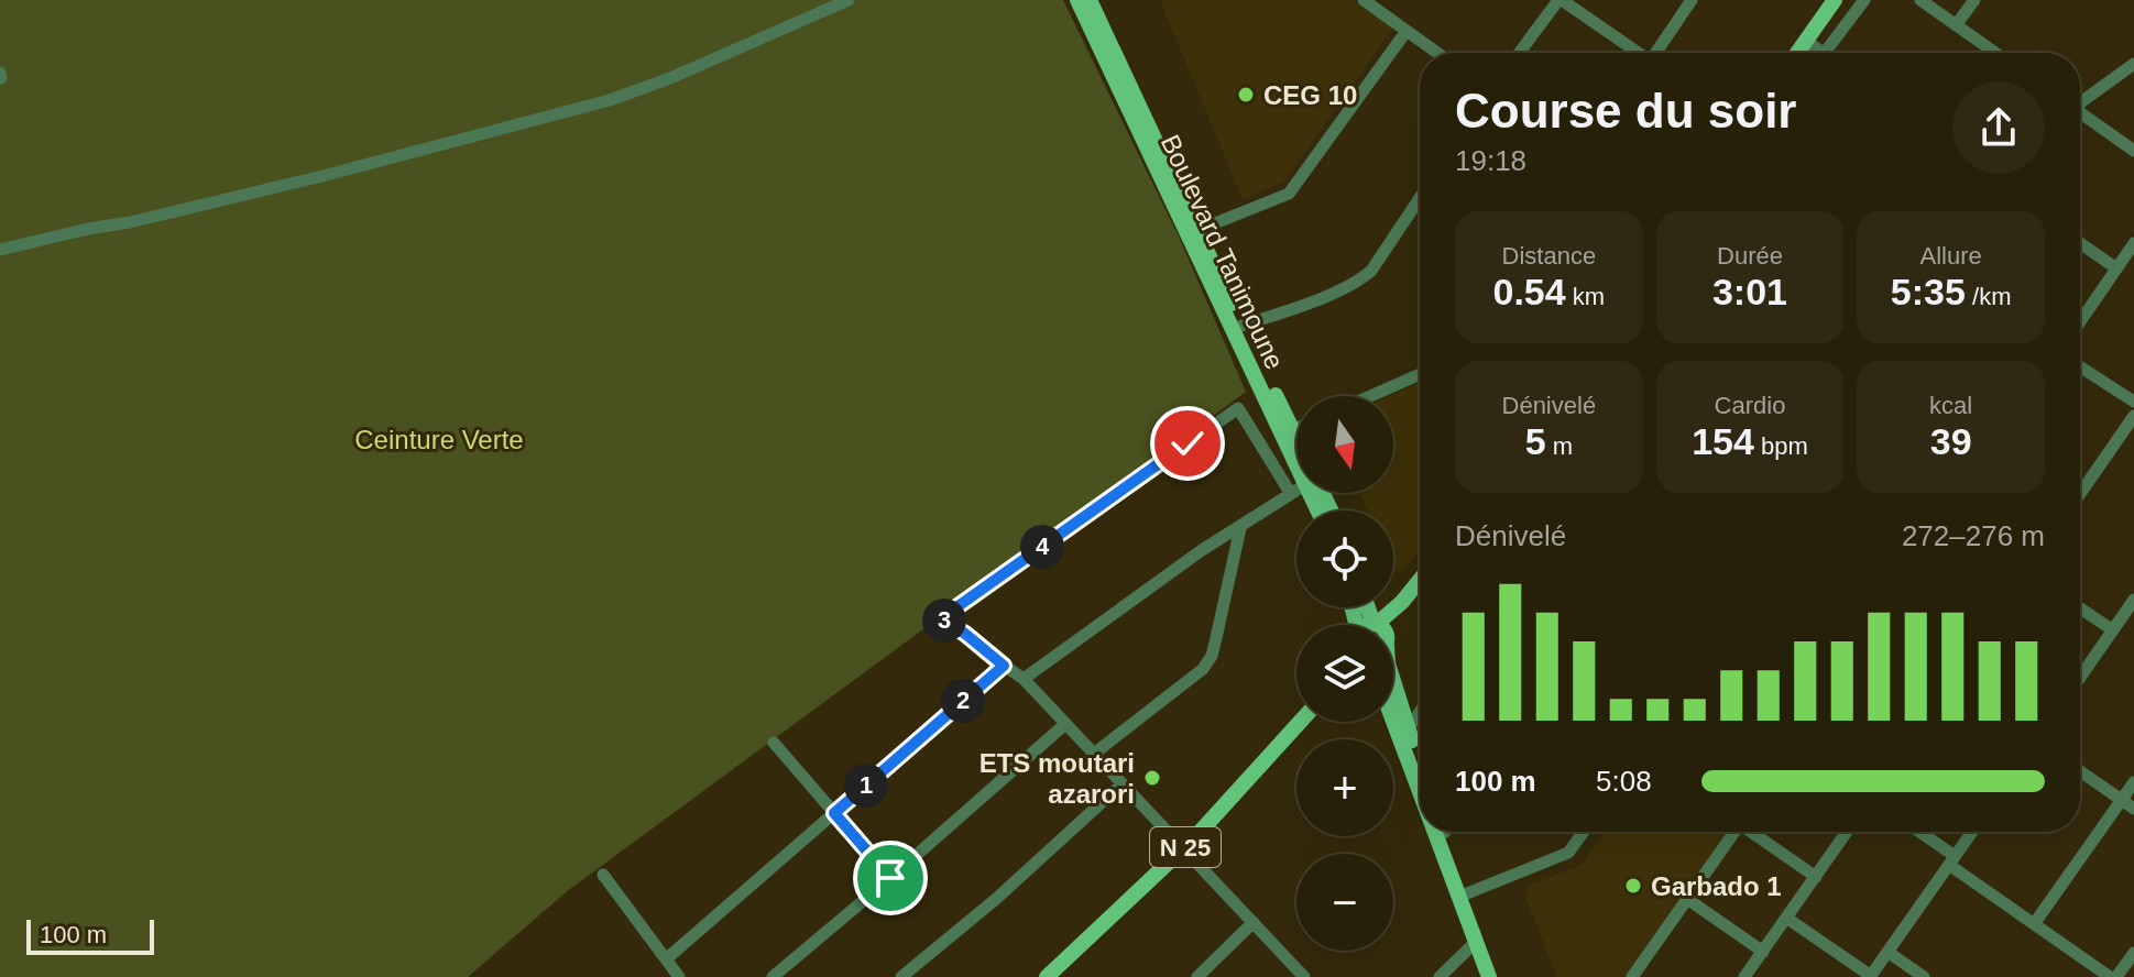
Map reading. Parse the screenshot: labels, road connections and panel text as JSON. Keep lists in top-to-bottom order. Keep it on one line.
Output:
{"streets":{"main road":["Boulevard Tanimoune","N 25"]},"parks":["Ceinture Verte"],"places":["CEG 10","ETS moutari azarori","Garbado 1"],"scale_bar":"100 m","north":"bottom","page":{"heading":["Course du soir","19:18"],"stats":[["Distance","0.54 km"],["Durée","3:01"],["Allure","5:35 /km"],["Dénivelé","5 m"],["Cardio","154 bpm"],["kcal","39"]],"map_buttons":["+","−"],"chart":["Dénivelé","272–276 m"],"pins":["4","3","2","1"],"list":[{"name":"100 m","note":"5:08"}],"scale":"100 m"}}
